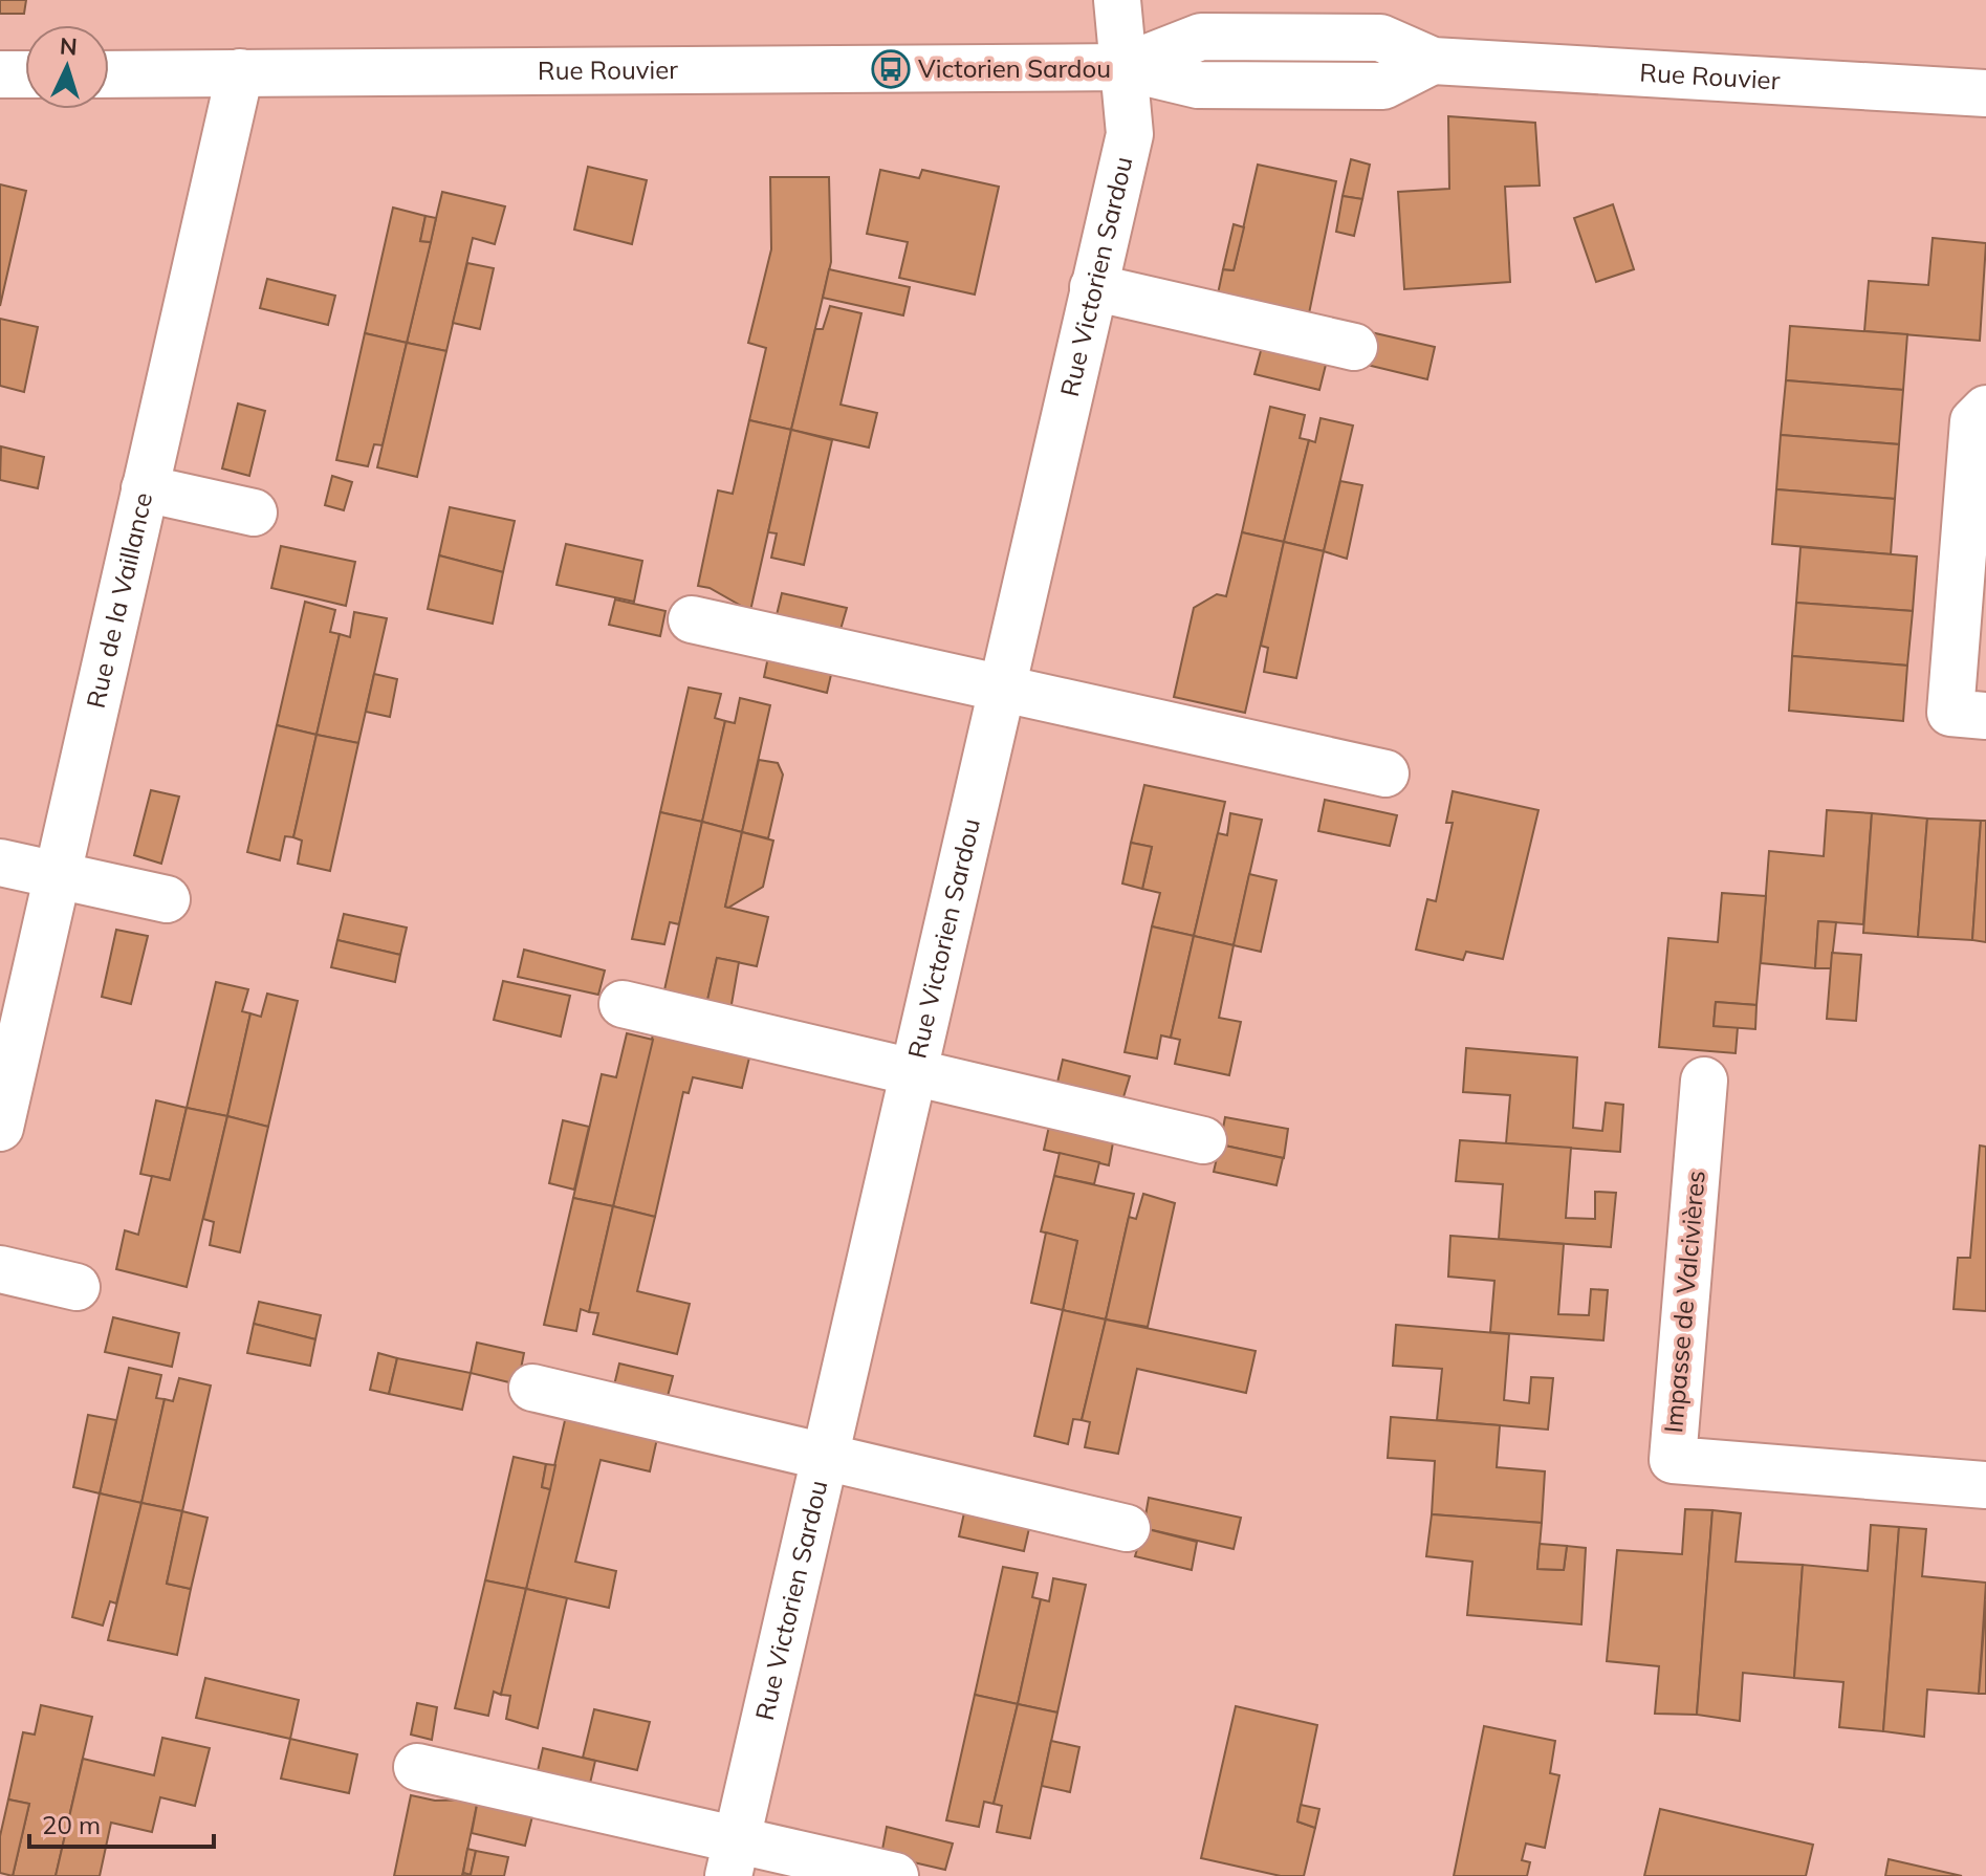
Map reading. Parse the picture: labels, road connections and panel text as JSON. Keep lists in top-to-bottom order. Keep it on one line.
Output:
{"streets":{"street":["Rue Rouvier","Rue Victorien Sardou","Rue de la Vaillance","Impasse de Valcivières"]},"crossings":[["Rue Rouvier","Rue Victorien Sardou"],["Rue Rouvier","Rue de la Vaillance"]],"places":{"bus stop":["Victorien Sardou"]},"scale_bar":"20 m","north":"top"}
